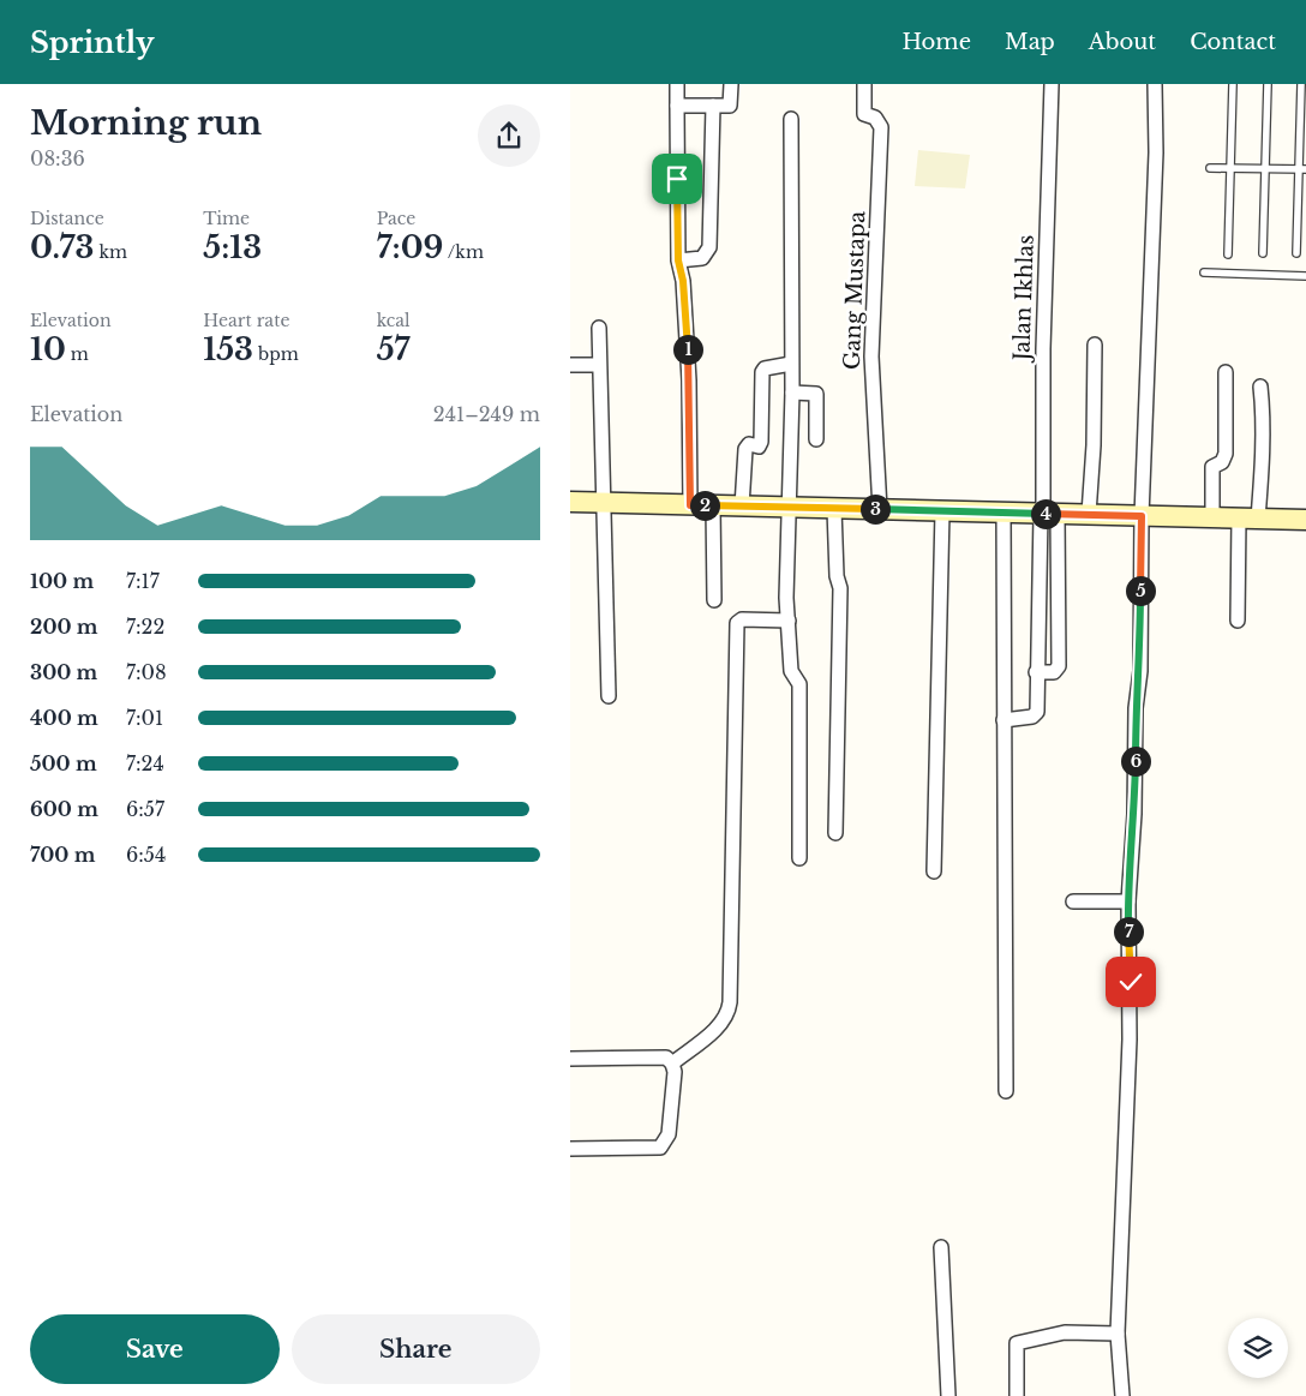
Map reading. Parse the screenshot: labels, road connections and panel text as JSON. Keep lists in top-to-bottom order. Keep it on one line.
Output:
{"streets":{"street":["Gang Mustapa","Jalan Ikhlas"]},"page":{"header":"Sprintly","nav":["Home","Map","About","Contact"],"heading":["Morning run","08:36"],"stats":[["Distance","0.73 km"],["Time","5:13"],["Pace","7:09 /km"],["Elevation","10 m"],["Heart rate","153 bpm"],["kcal","57"]],"pins":["1","2","3","4","5","6","7"],"chart":["Elevation","241–249 m"],"list":[{"name":"100 m","note":"7:17"},{"name":"200 m","note":"7:22"},{"name":"300 m","note":"7:08"},{"name":"400 m","note":"7:01"},{"name":"500 m","note":"7:24"},{"name":"600 m","note":"6:57"},{"name":"700 m","note":"6:54"}],"buttons":["Save","Share"]}}
